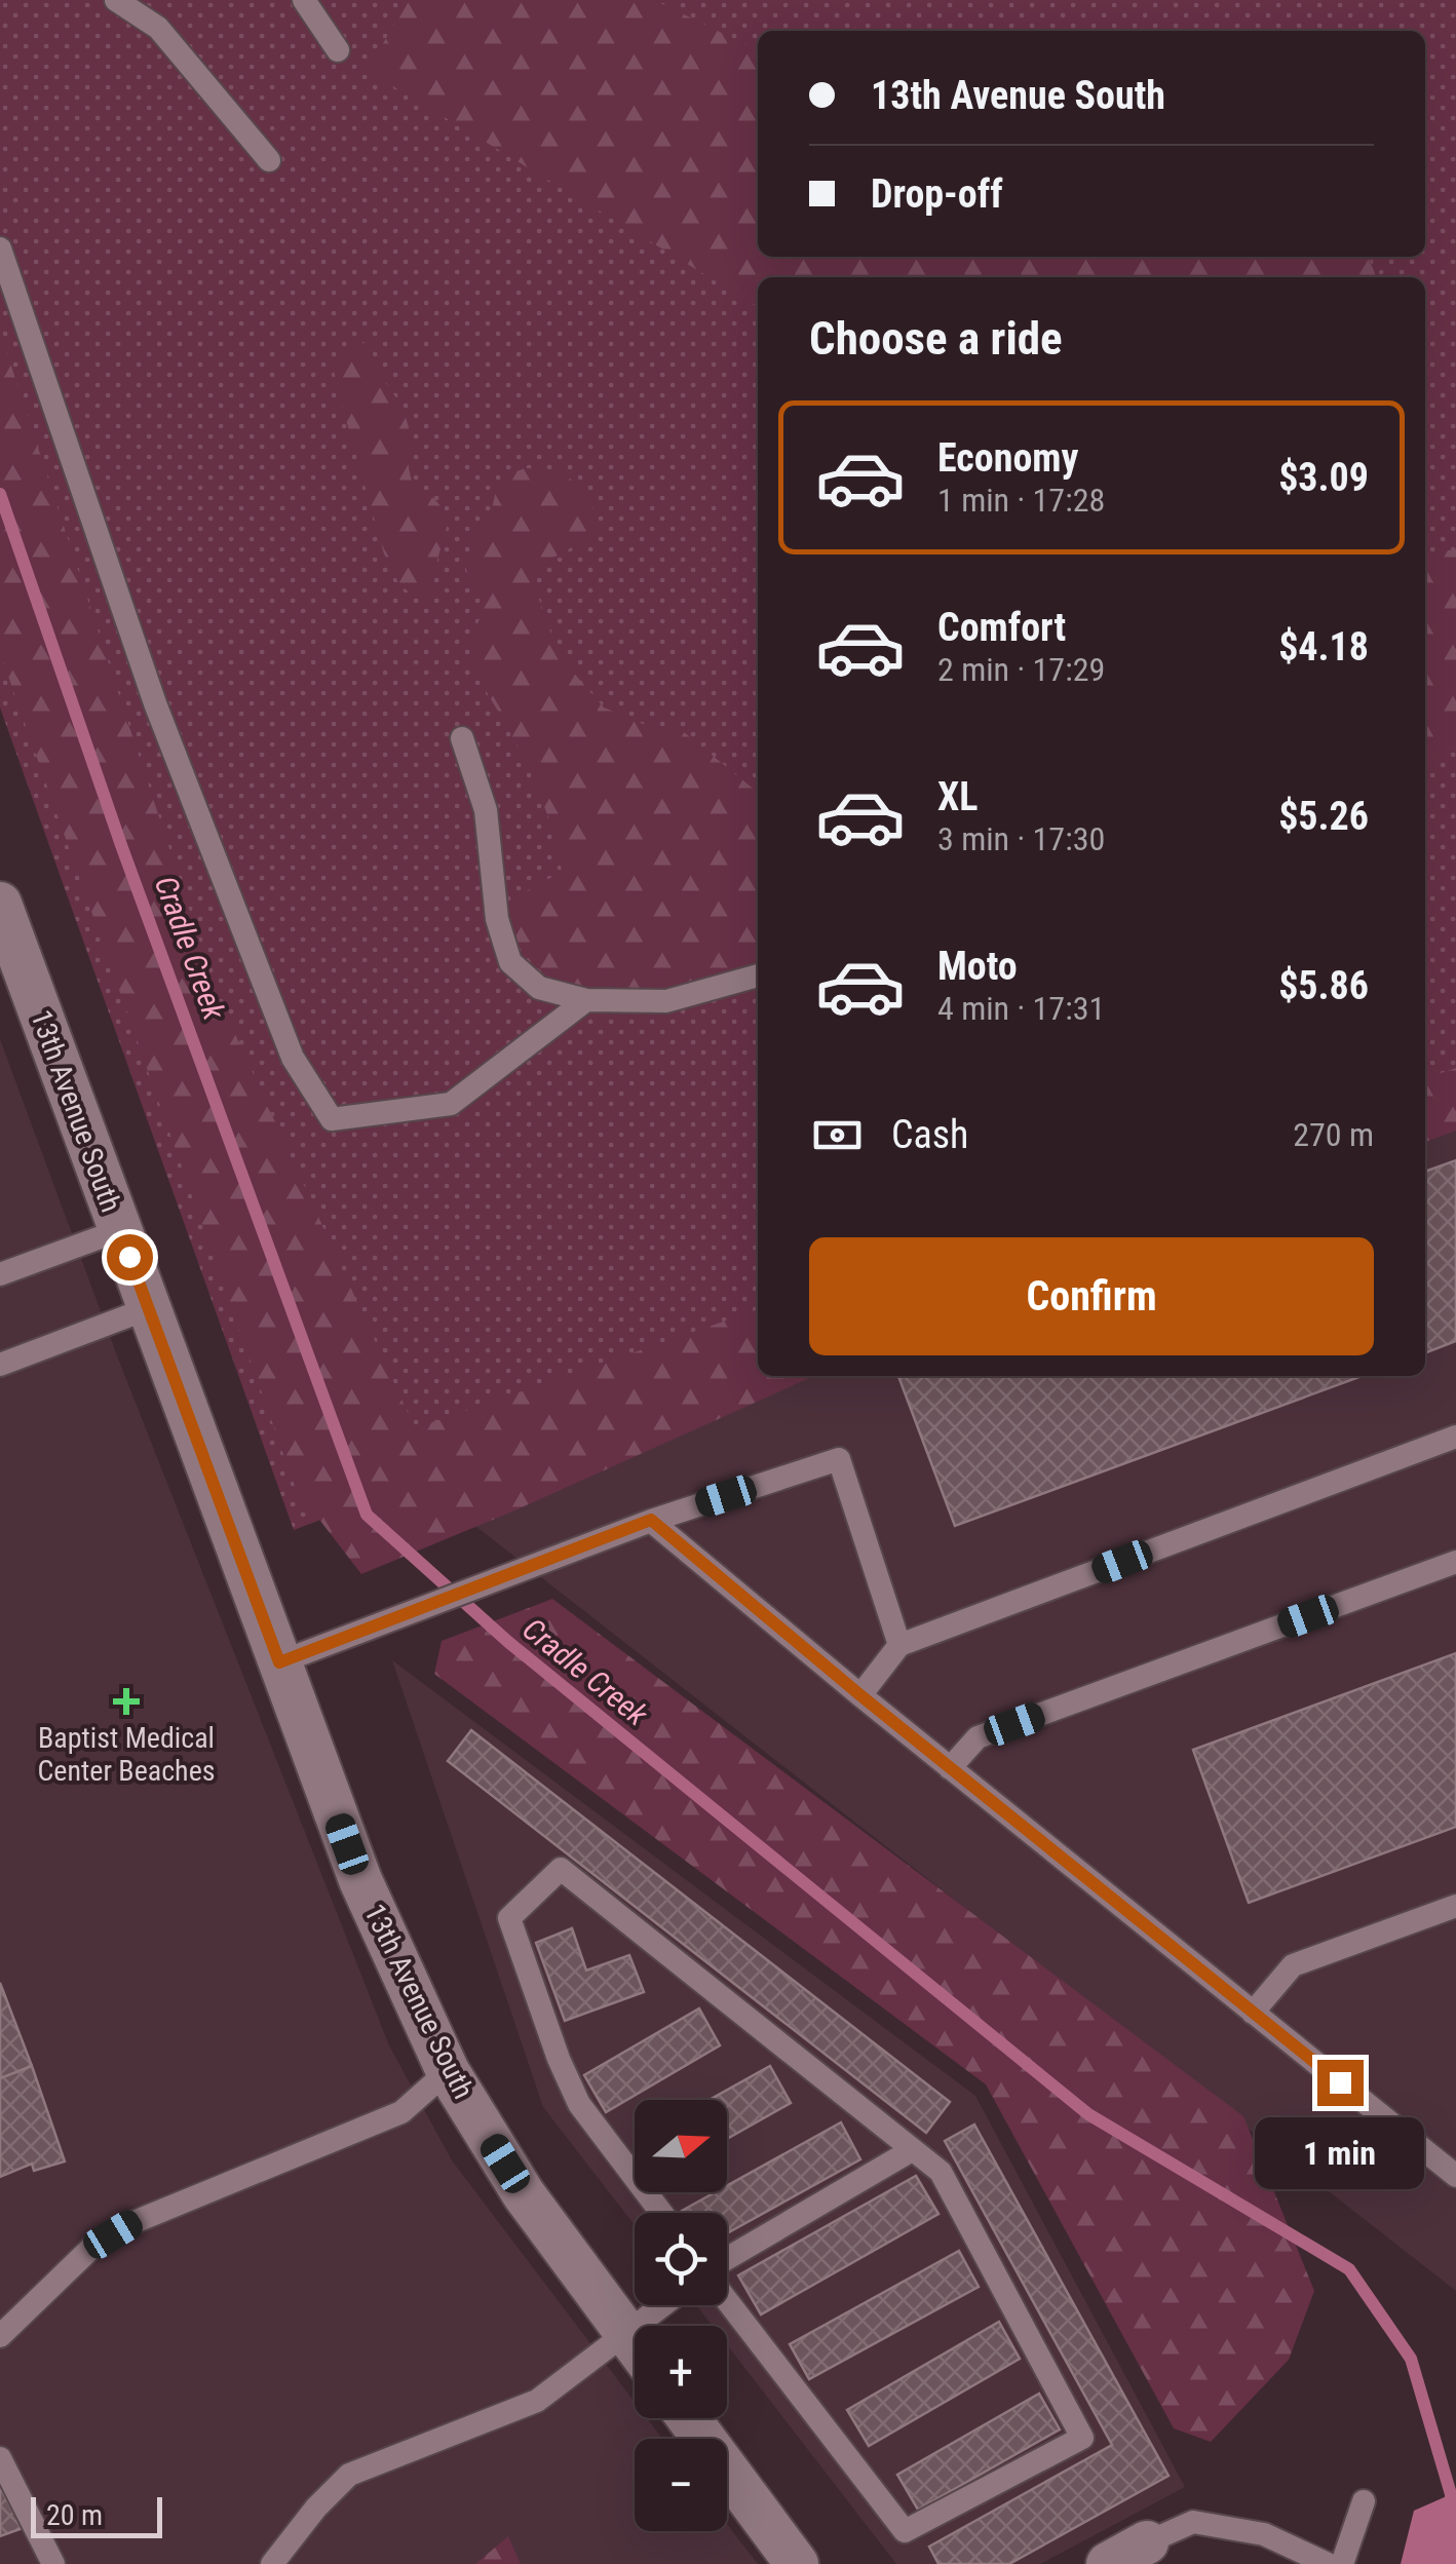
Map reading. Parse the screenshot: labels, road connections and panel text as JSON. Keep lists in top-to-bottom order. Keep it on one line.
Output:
{"streets":{"street":["13th Avenue South"]},"water":["Cradle Creek"],"places":{"health":["Baptist Medical Center Beaches"]},"scale_bar":"20 m","north":"right","page":{"banner":["13th Avenue South","Drop-off"],"heading":"Choose a ride","list":[{"name":"Economy","note":"1 min · 17:28","value":"$3.09"},{"name":"Comfort","note":"2 min · 17:29","value":"$4.18"},{"name":"XL","note":"3 min · 17:30","value":"$5.26"},{"name":"Moto","note":"4 min · 17:31","value":"$5.86"}],"pay":["Cash","270 m"],"buttons":"Confirm","map_buttons":["+","−"],"bubble":"1 min","scale":"20 m"}}
